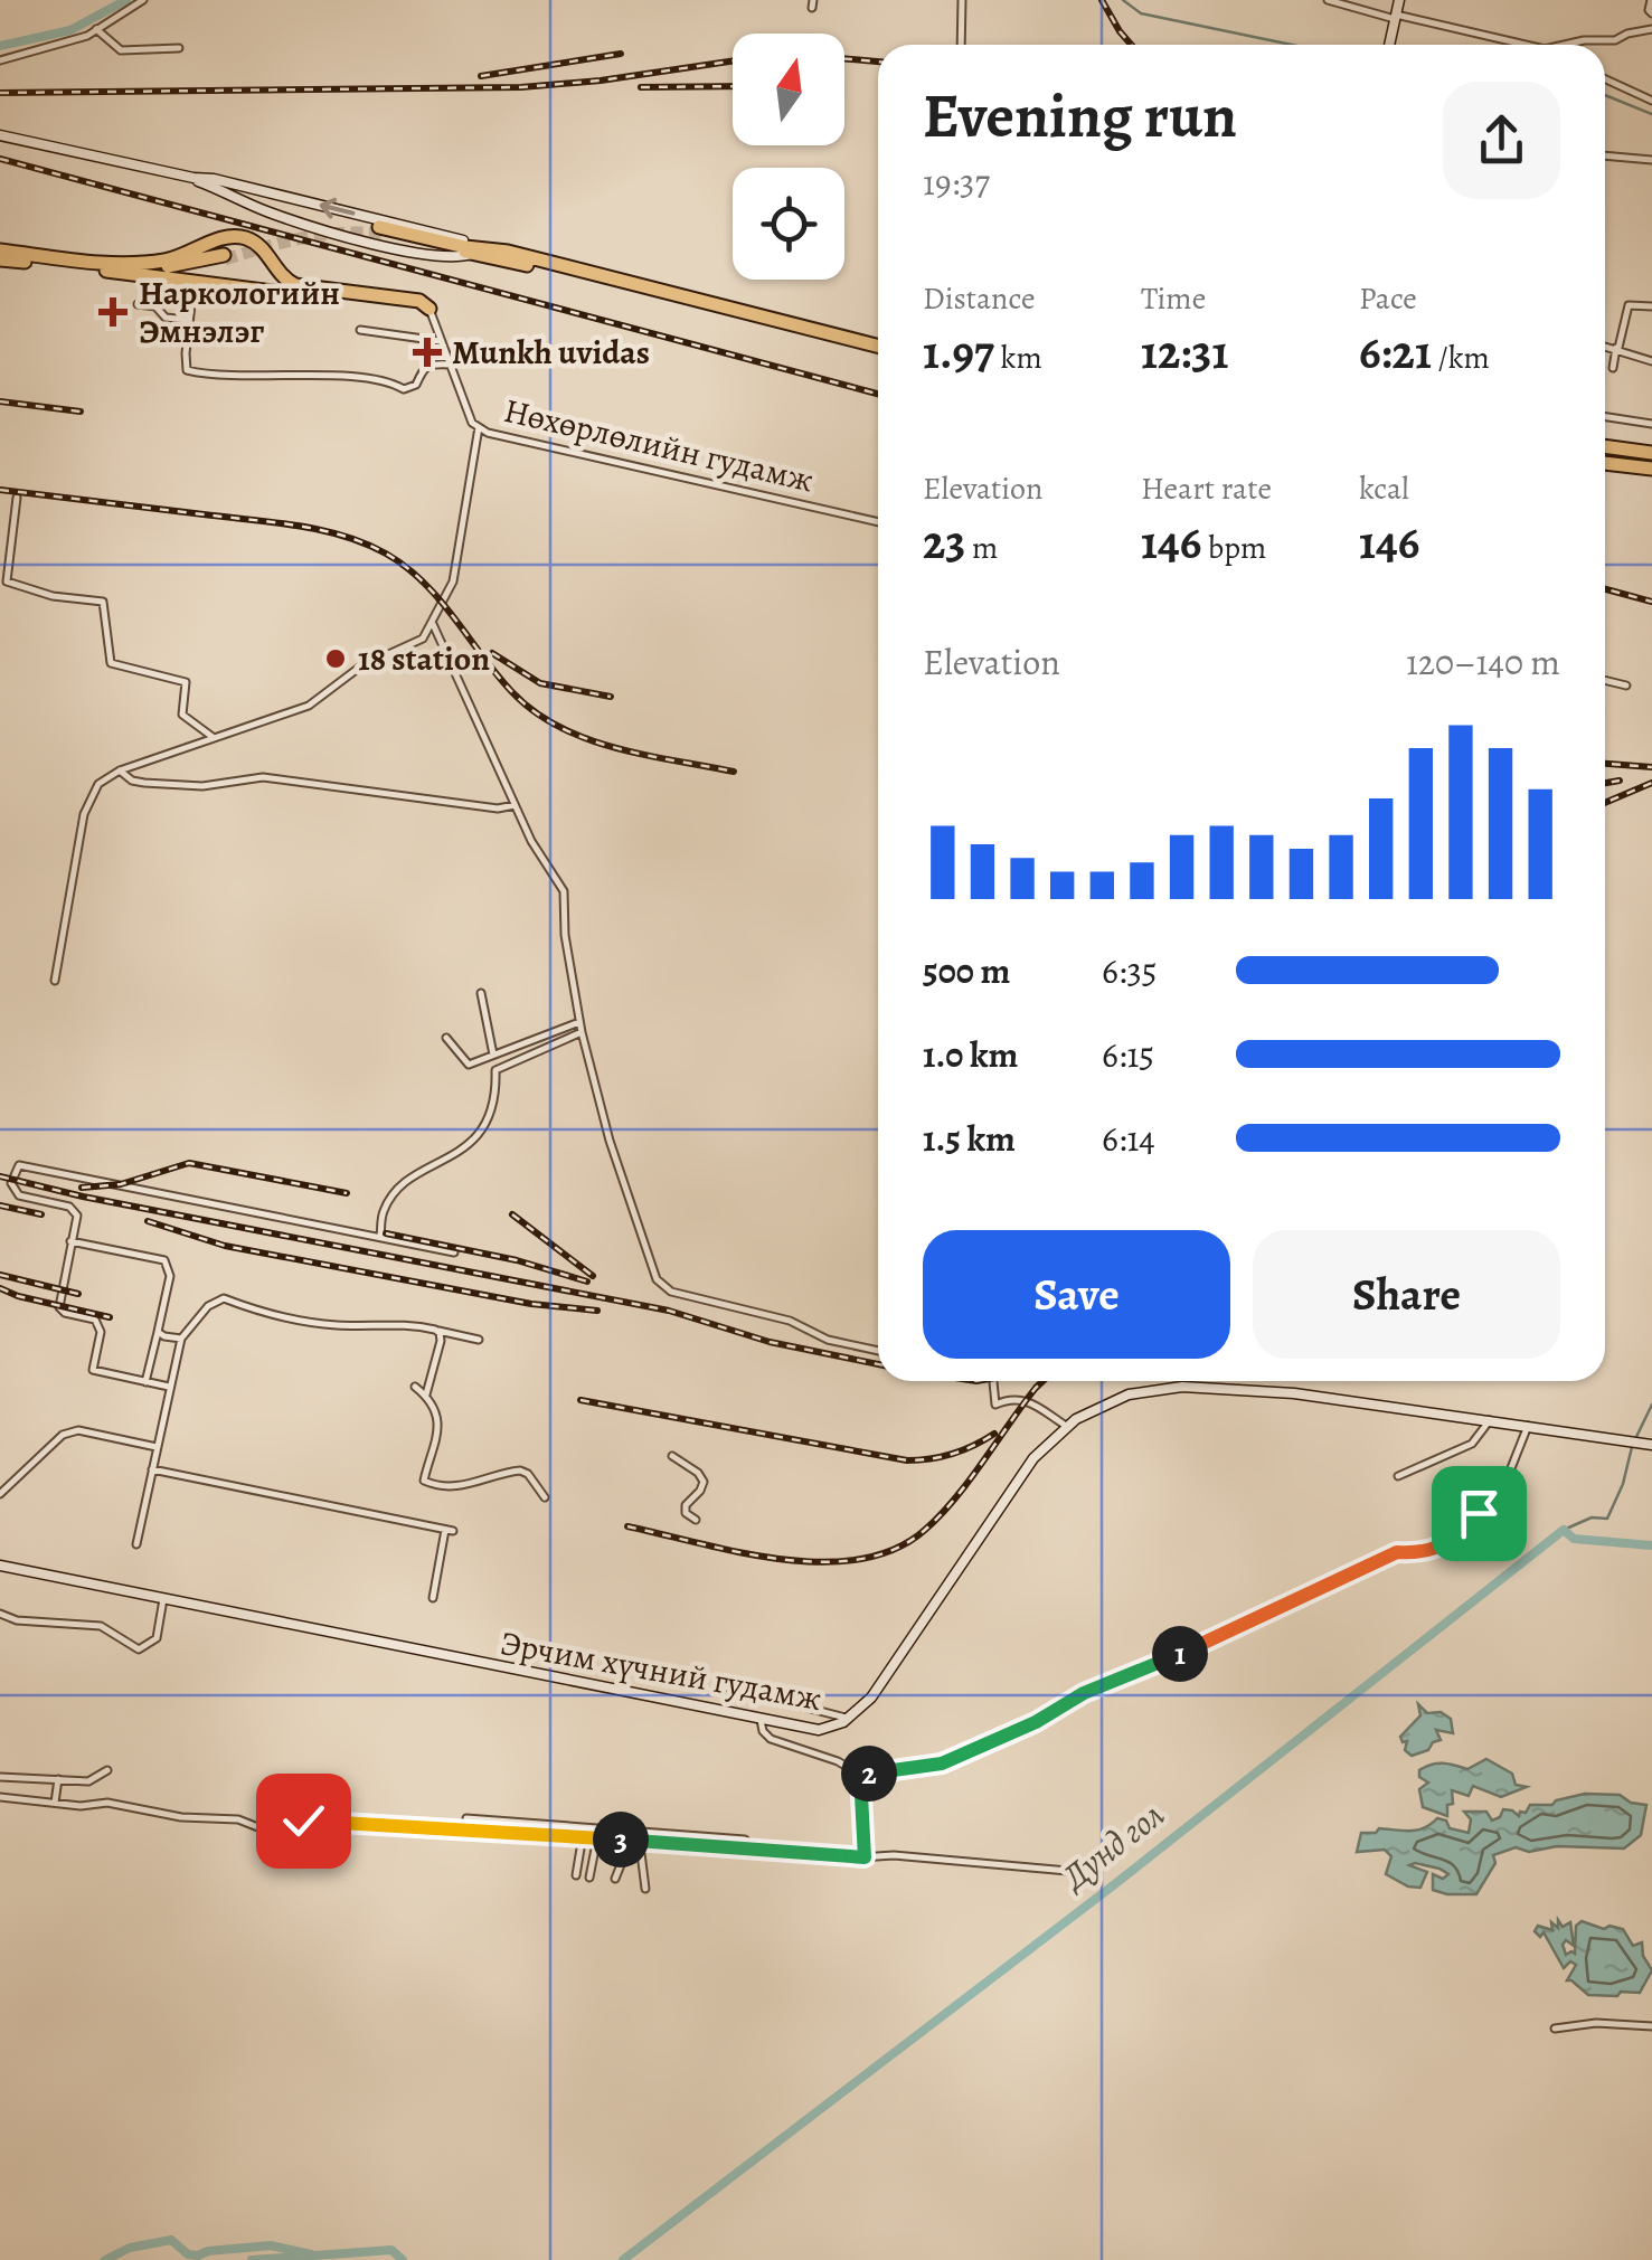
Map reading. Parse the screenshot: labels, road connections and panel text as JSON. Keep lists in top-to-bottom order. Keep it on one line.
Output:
{"streets":{"main road":["Эрчим хүчний гудамж"],"street":["Нөхөрлөлийн гудамж"]},"water":["Дунд гол"],"places":{"health":["Наркологийн Эмнэлэг","Munkh uvidas"],"other":["18 station"]},"north":"top","page":{"heading":["Evening run","19:37"],"stats":[["Distance","1.97 km"],["Time","12:31"],["Pace","6:21 /km"],["Elevation","23 m"],["Heart rate","146 bpm"],["kcal","146"]],"chart":["Elevation","120–140 m"],"list":[{"name":"500 m","note":"6:35"},{"name":"1.0 km","note":"6:15"},{"name":"1.5 km","note":"6:14"}],"buttons":["Save","Share"],"pins":["1","2","3"]}}
